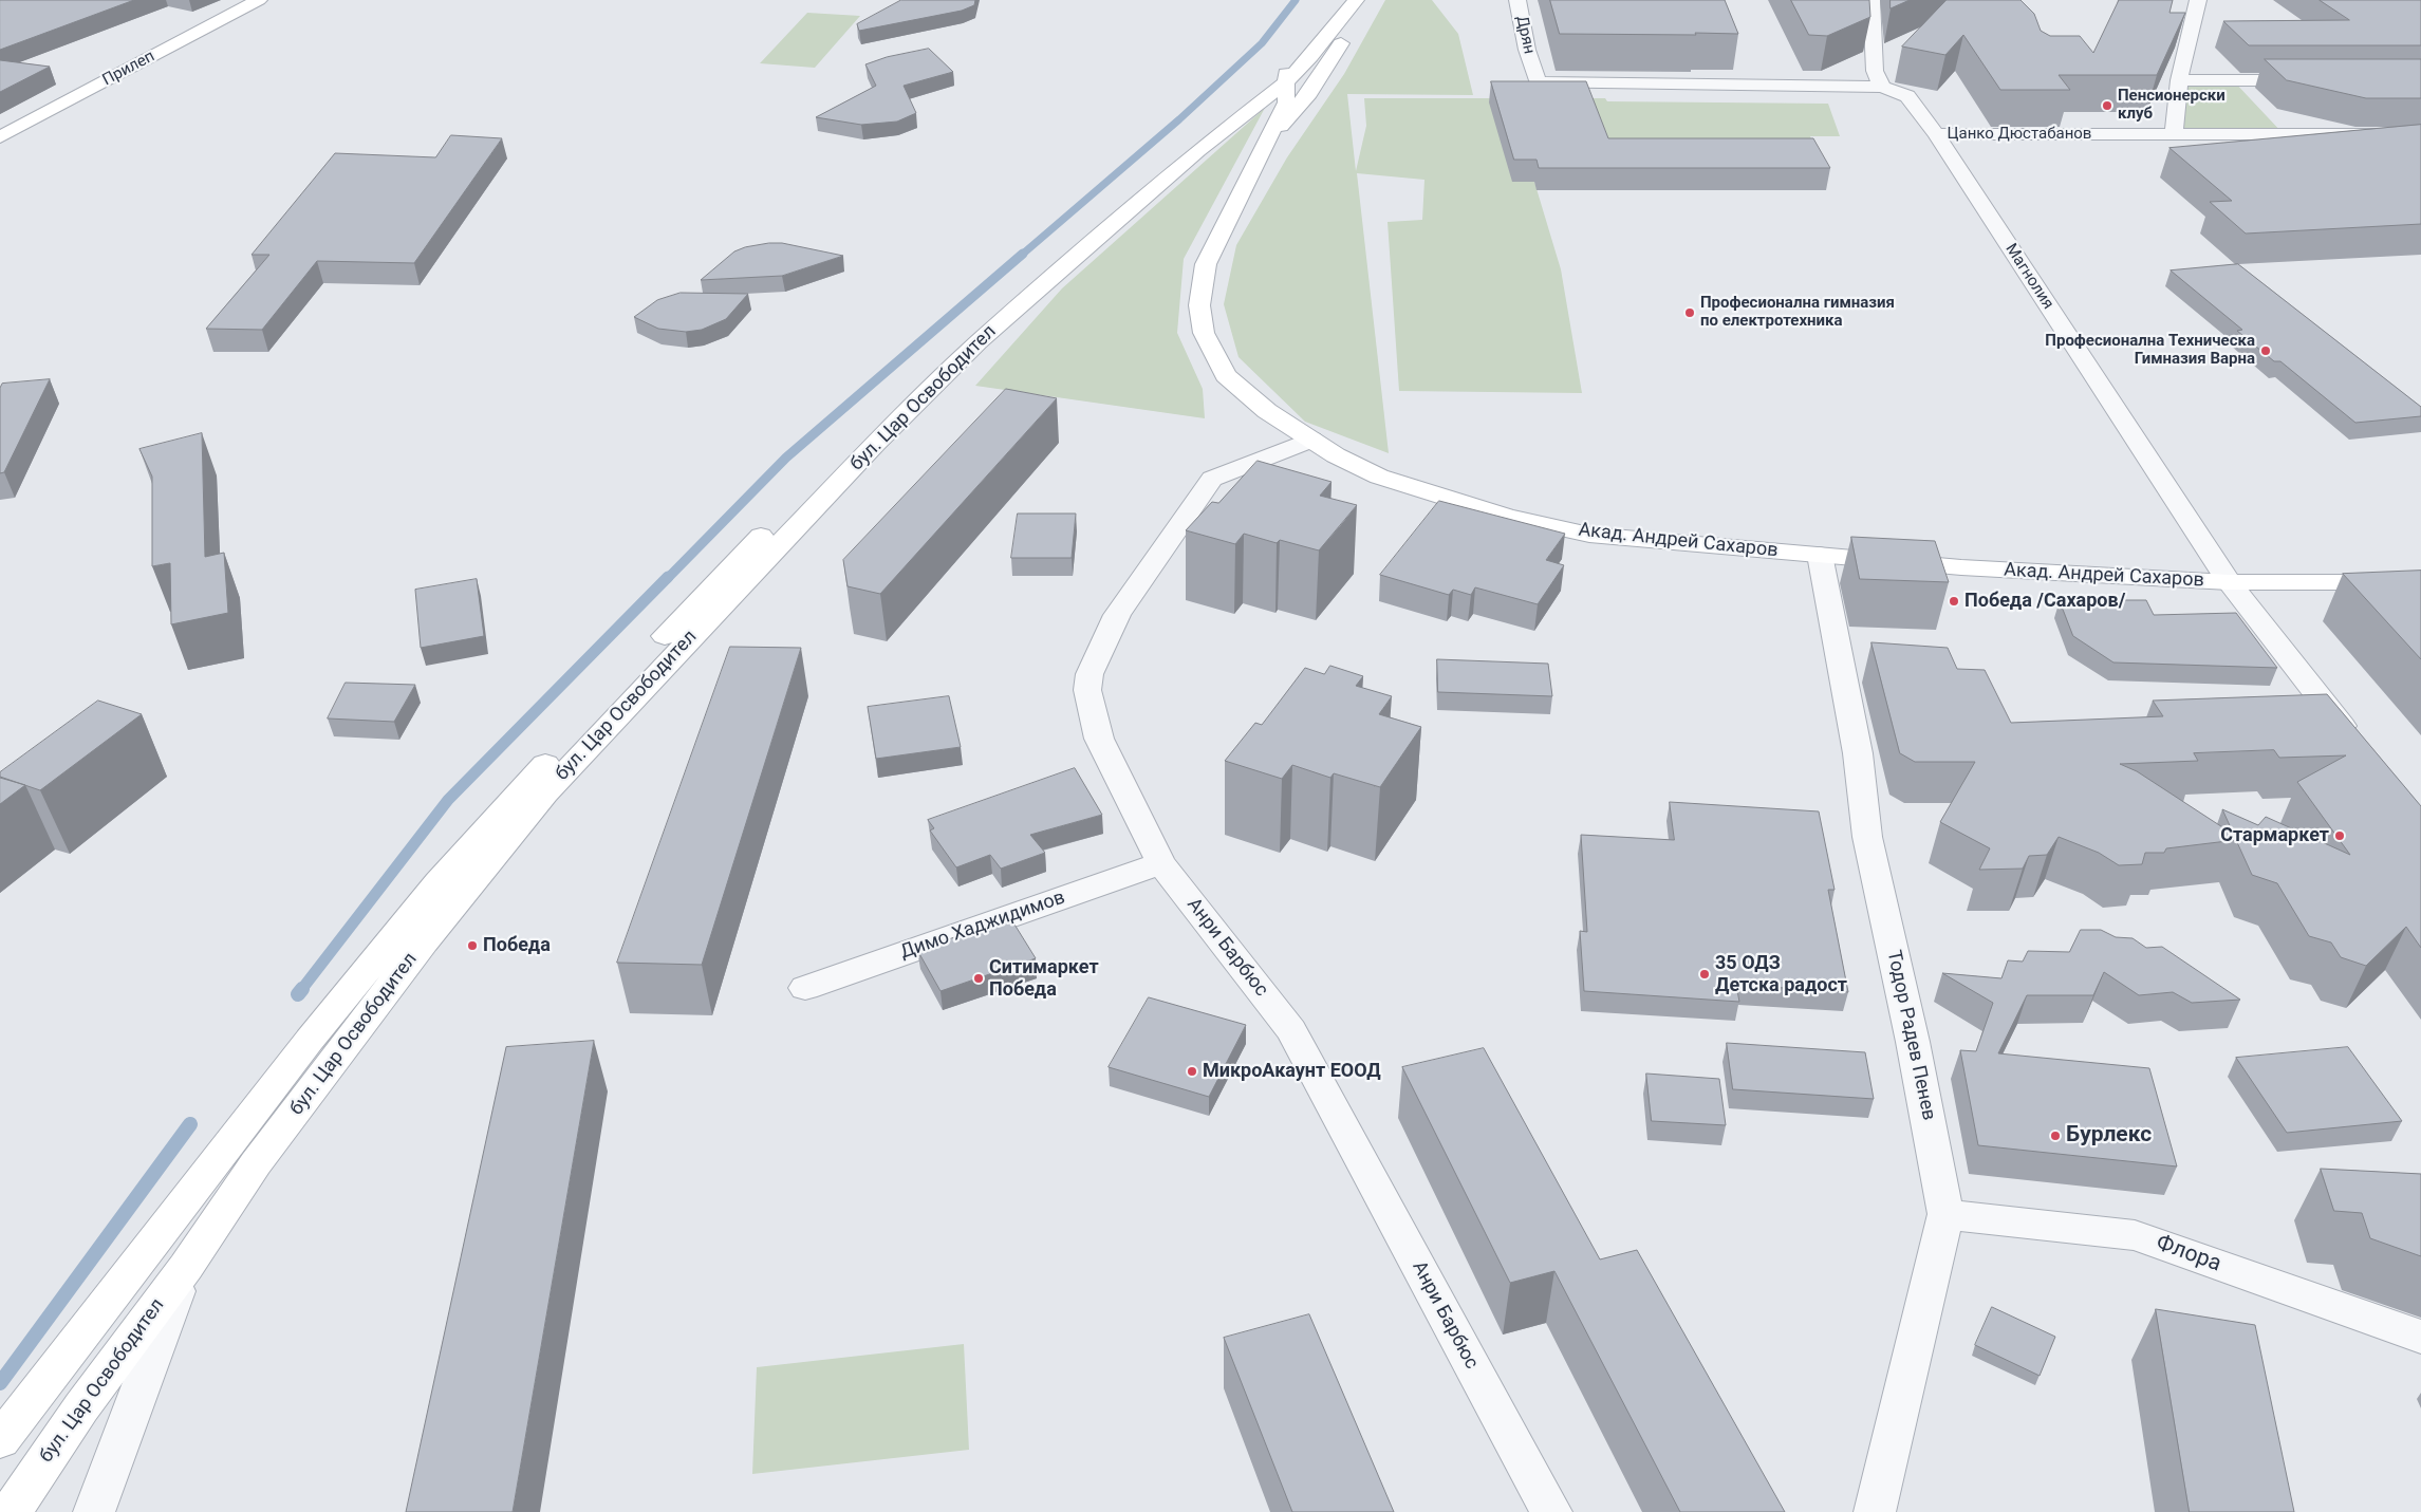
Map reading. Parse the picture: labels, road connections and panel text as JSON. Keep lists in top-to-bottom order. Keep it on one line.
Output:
{"streets":{"main road":["Прилеп","бул. Цар Освободител","Акад. Андрей Сахаров"],"street":["Дрян","Цанко Дюстабанов","Магнолия","Димо Хаджидимов","Анри Барбюс","Тодор Радев Пенев","Флора"]},"crossings":[["Дрян","Магнолия"],["Цанко Дюстабанов","Магнолия"],["Магнолия","Акад. Андрей Сахаров"],["Акад. Андрей Сахаров","Анри Барбюс"],["Акад. Андрей Сахаров","Тодор Радев Пенев"],["Димо Хаджидимов","Анри Барбюс"],["Тодор Радев Пенев","Флора"]],"places":["Пенсионерски клуб","Професионална гимназия по електротехника","Професионална Техническа Гимназия Варна","Победа /Сахаров/","Стармаркет","Победа","35 ОДЗ Детска радост","Ситимаркет Победа","МикроАкаунт ЕООД","Бурлекс"]}
